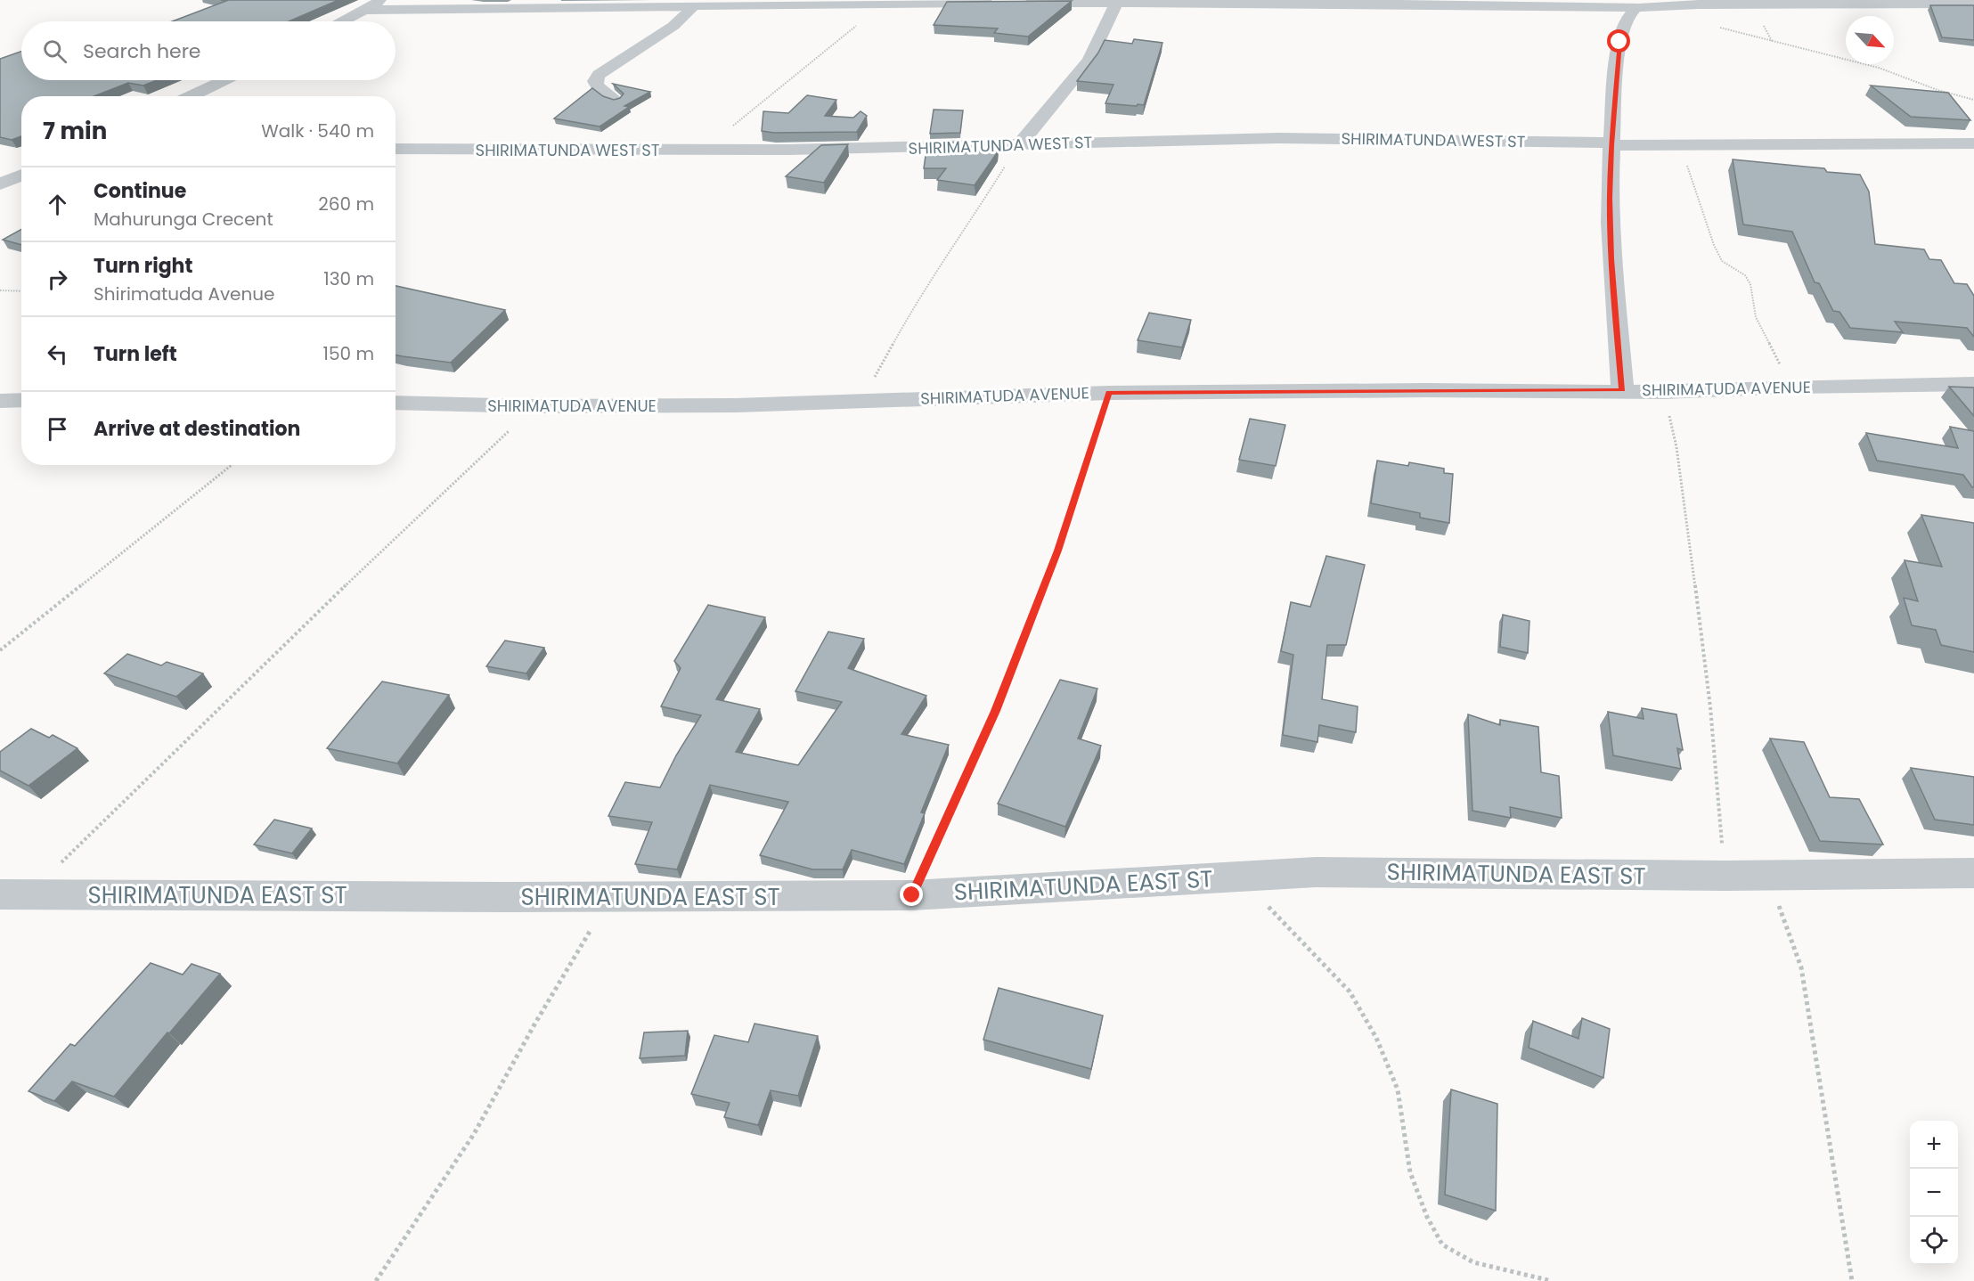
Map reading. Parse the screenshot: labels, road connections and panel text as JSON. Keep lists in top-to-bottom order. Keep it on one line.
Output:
{"streets":{"street":["SHIRIMATUNDA WEST ST","SHIRIMATUDA AVENUE","SHIRIMATUNDA EAST ST"]},"north":"bottom right","page":{"search":"Search here","heading":["7 min","Walk · 540 m"],"list":[["Continue","Mahurunga Crecent","260 m"],["Turn right","Shirimatuda Avenue","130 m"],["Turn left","150 m"],"Arrive at destination"],"map_buttons":["+","−"]}}
